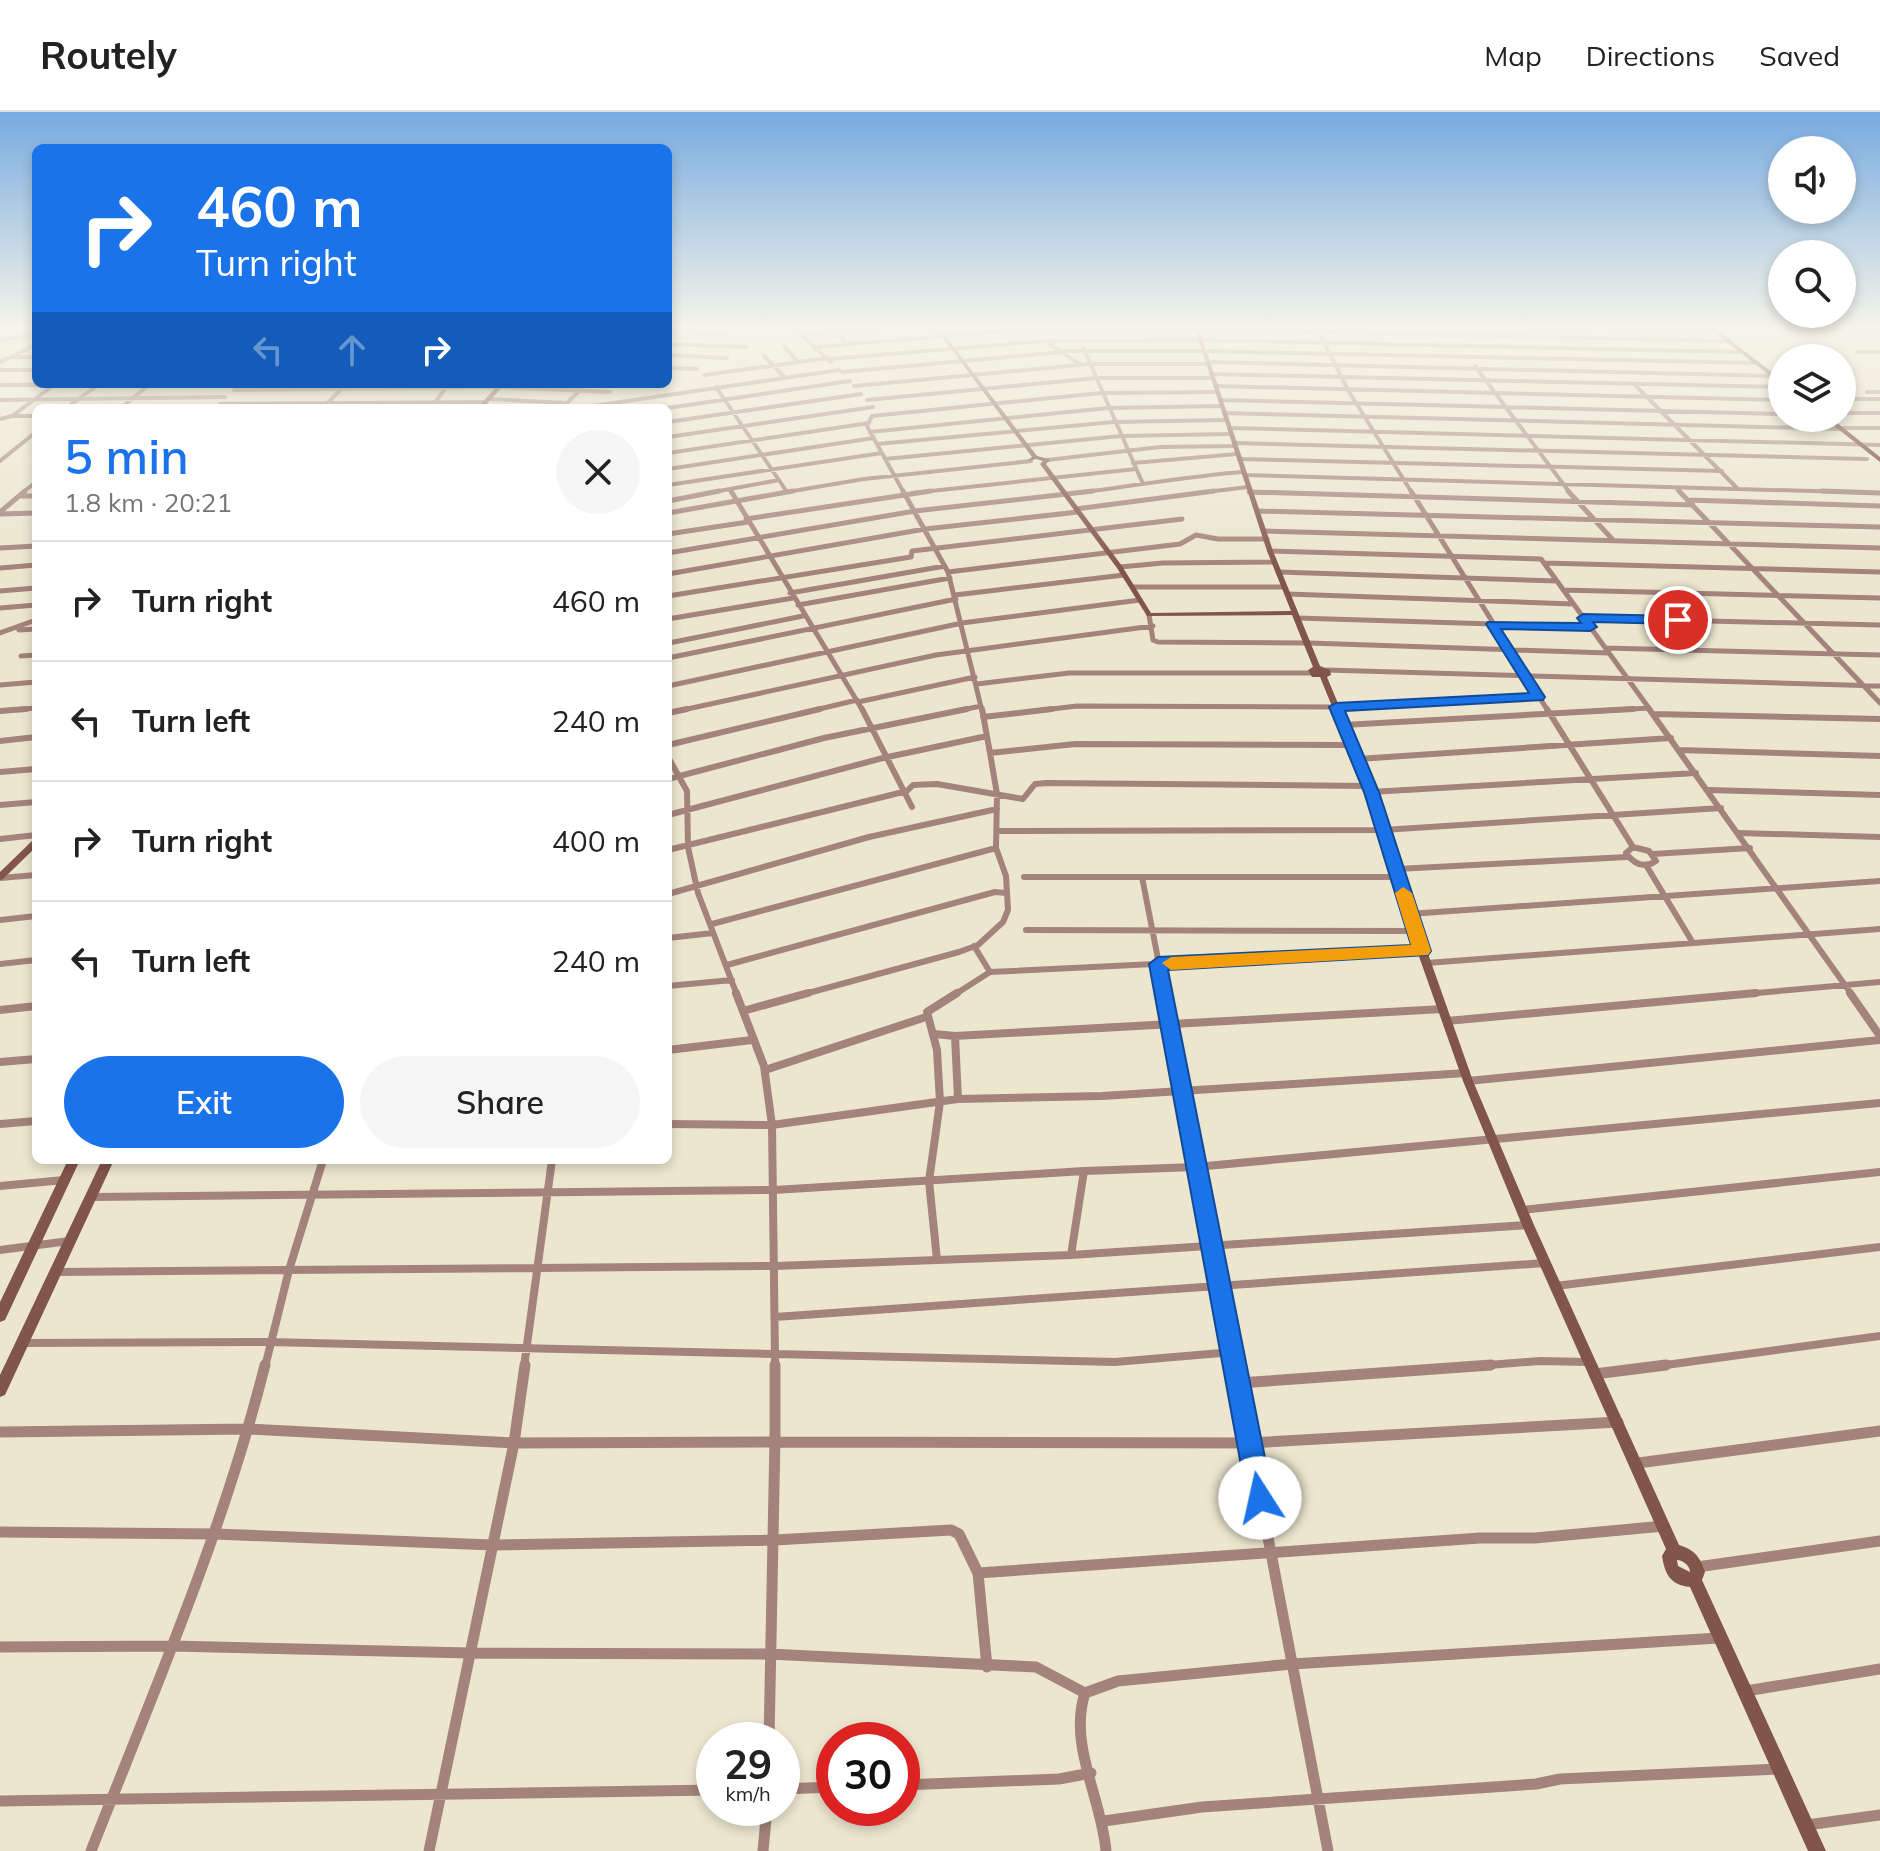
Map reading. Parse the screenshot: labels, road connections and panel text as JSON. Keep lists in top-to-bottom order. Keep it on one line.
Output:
{"page":{"header":"Routely","nav":["Map","Directions","Saved"],"turn":["460 m","Turn right"],"heading":["5 min","1.8 km · 20:21"],"list":[{"name":"Turn right","value":"460 m"},{"name":"Turn left","value":"240 m"},{"name":"Turn right","value":"400 m"},{"name":"Turn left","value":"240 m"}],"buttons":["Exit","Share"],"speed":"29 km/h","limit":"30"}}
